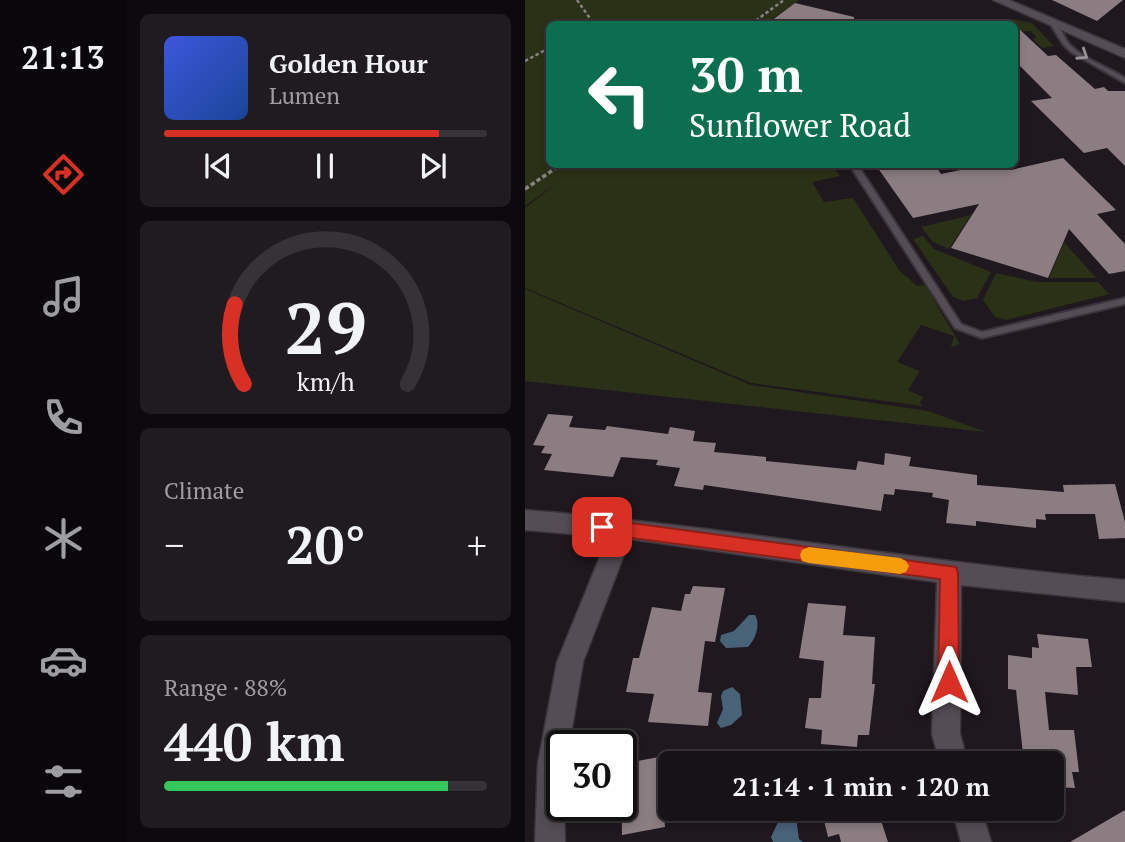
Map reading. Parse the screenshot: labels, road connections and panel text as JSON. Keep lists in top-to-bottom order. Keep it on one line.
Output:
{"page":{"tabs":"21:13","turn":["30 m","Sunflower Road"],"song":["Golden Hour","Lumen"],"tile":["Climate",["Range · 88%","440 km"]],"heat":["−","20°","+"],"limit":"30","trip":"21:14 · 1 min · 120 m","gauge":["29","km/h"]}}
